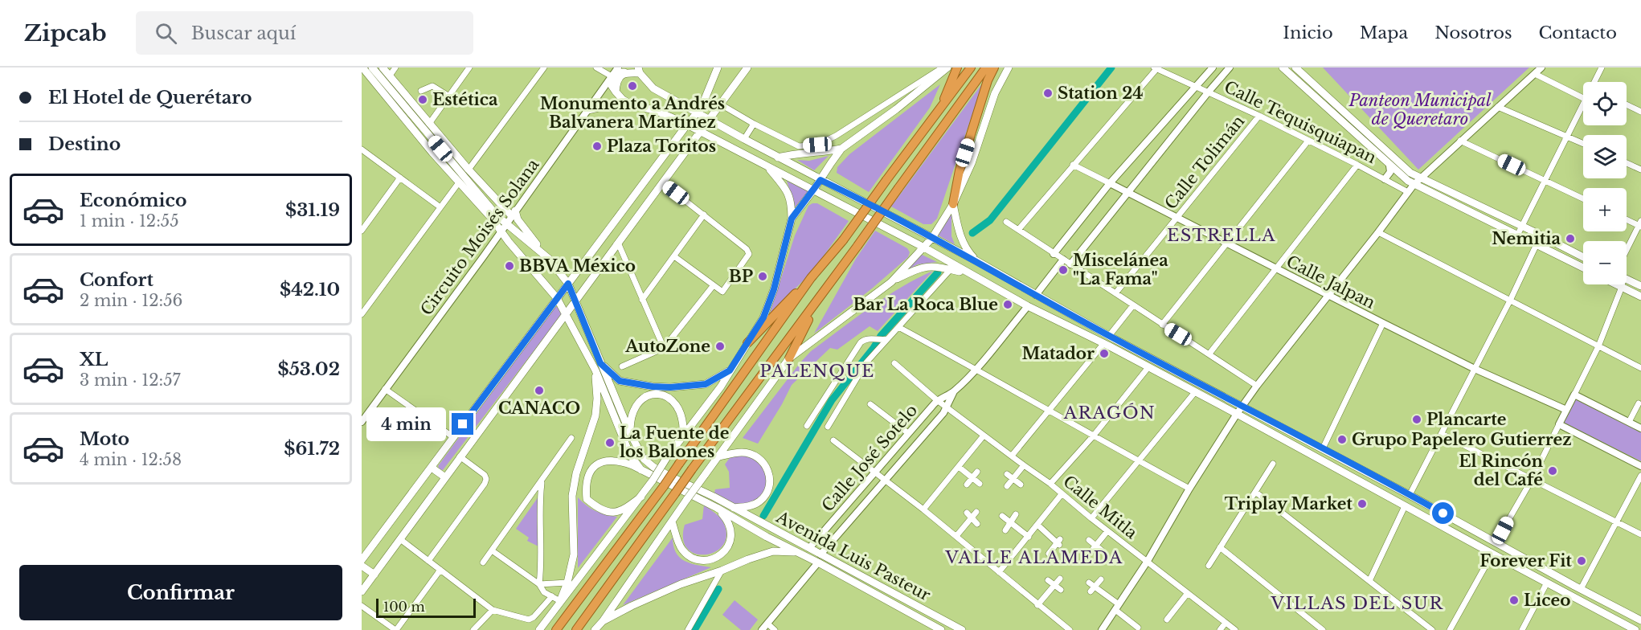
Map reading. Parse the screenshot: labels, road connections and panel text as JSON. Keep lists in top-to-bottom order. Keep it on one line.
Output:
{"streets":{"main road":["Avenida Luis Pasteur"],"street":["Calle Tequisquiapan","Calle Tolimán","Circuito Moisés Solana","Calle Jalpan","Calle José Sotelo","Calle Mitla"]},"crossings":[["Calle Tequisquiapan","Calle Tolimán"],["Calle Tolimán","Calle Jalpan"],["Calle José Sotelo","Calle Mitla"],["Calle José Sotelo","Avenida Luis Pasteur"]],"districts":["ESTRELLA","PALENQUE","ARAGÓN","VALLE ALAMEDA","VILLAS DEL SUR"],"parks":["Panteon Municipal de Queretaro"],"places":["Monumento a Andrés Balvanera Martínez","Station 24","Estética","Plaza Toritos","Nemitia","BBVA México","Miscelánea \"La Fama\"","BP","Bar La Roca Blue","AutoZone","Matador","CANACO","Plancarte","Grupo Papelero Gutierrez","La Fuente de los Balones","El Rincón del Café","Triplay Market","Forever Fit","Liceo"],"scale_bar":"100 m","page":{"header":"Zipcab","search":"Buscar aquí","nav":["Inicio","Mapa","Nosotros","Contacto"],"banner":["El Hotel de Querétaro","Destino"],"map_buttons":["+","−"],"list":[{"name":"Económico","note":"1 min · 12:55","value":"$31.19"},{"name":"Confort","note":"2 min · 12:56","value":"$42.10"},{"name":"XL","note":"3 min · 12:57","value":"$53.02"},{"name":"Moto","note":"4 min · 12:58","value":"$61.72"}],"bubble":"4 min","buttons":"Confirmar","scale":"100 m"}}
